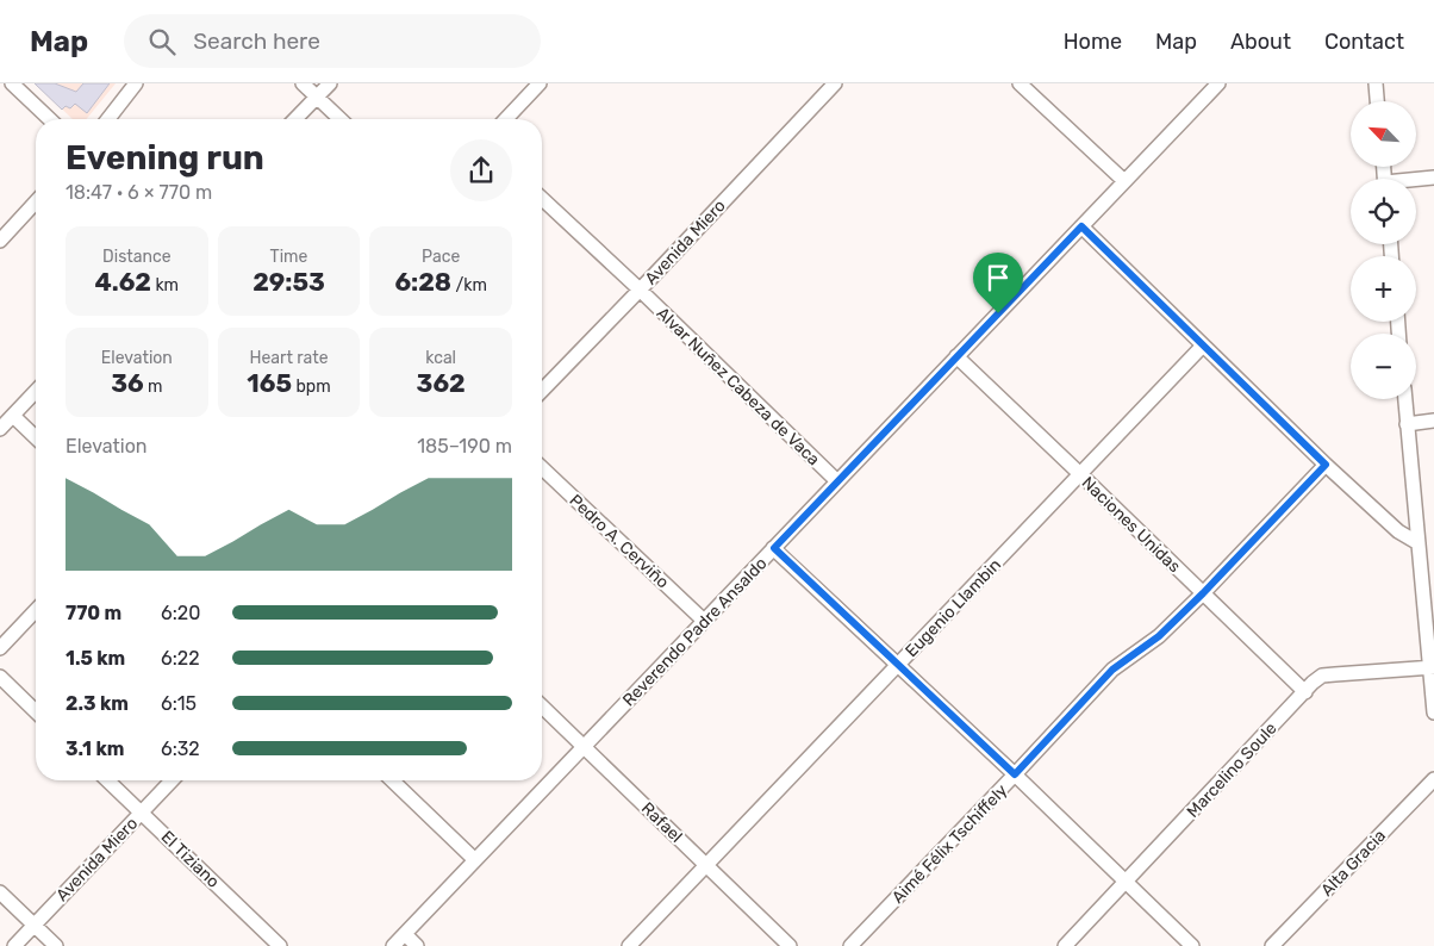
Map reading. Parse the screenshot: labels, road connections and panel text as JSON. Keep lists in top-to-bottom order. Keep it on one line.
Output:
{"streets":{"street":["Avenida Miero","Alvar Nuñez Cabeza de Vaca","Naciones Unidas","Pedro A. Cerviño","Eugenio Llambin","Reverendo Padre Ansaldo","Marcelino Soule","Rafael","Aimé Félix Tschiffely","El Tiziano","Alta Gracia"]},"crossings":[["Avenida Miero","Alvar Nuñez Cabeza de Vaca"],["Avenida Miero","El Tiziano"],["Alvar Nuñez Cabeza de Vaca","Reverendo Padre Ansaldo"],["Naciones Unidas","Eugenio Llambin"],["Naciones Unidas","Reverendo Padre Ansaldo"],["Naciones Unidas","Marcelino Soule"],["Naciones Unidas","Aimé Félix Tschiffely"],["Pedro A. Cerviño","Reverendo Padre Ansaldo"],["Eugenio Llambin","Rafael"],["Reverendo Padre Ansaldo","Rafael"]],"north":"top left","page":{"header":"Map","search":"Search here","nav":["Home","Map","About","Contact"],"map_buttons":["+","−"],"heading":["Evening run","18:47 · 6 × 770 m"],"stats":[["Distance","4.62 km"],["Time","29:53"],["Pace","6:28 /km"],["Elevation","36 m"],["Heart rate","165 bpm"],["kcal","362"]],"chart":["Elevation","185–190 m"],"list":[{"name":"770 m","note":"6:20"},{"name":"1.5 km","note":"6:22"},{"name":"2.3 km","note":"6:15"},{"name":"3.1 km","note":"6:32"}]}}
